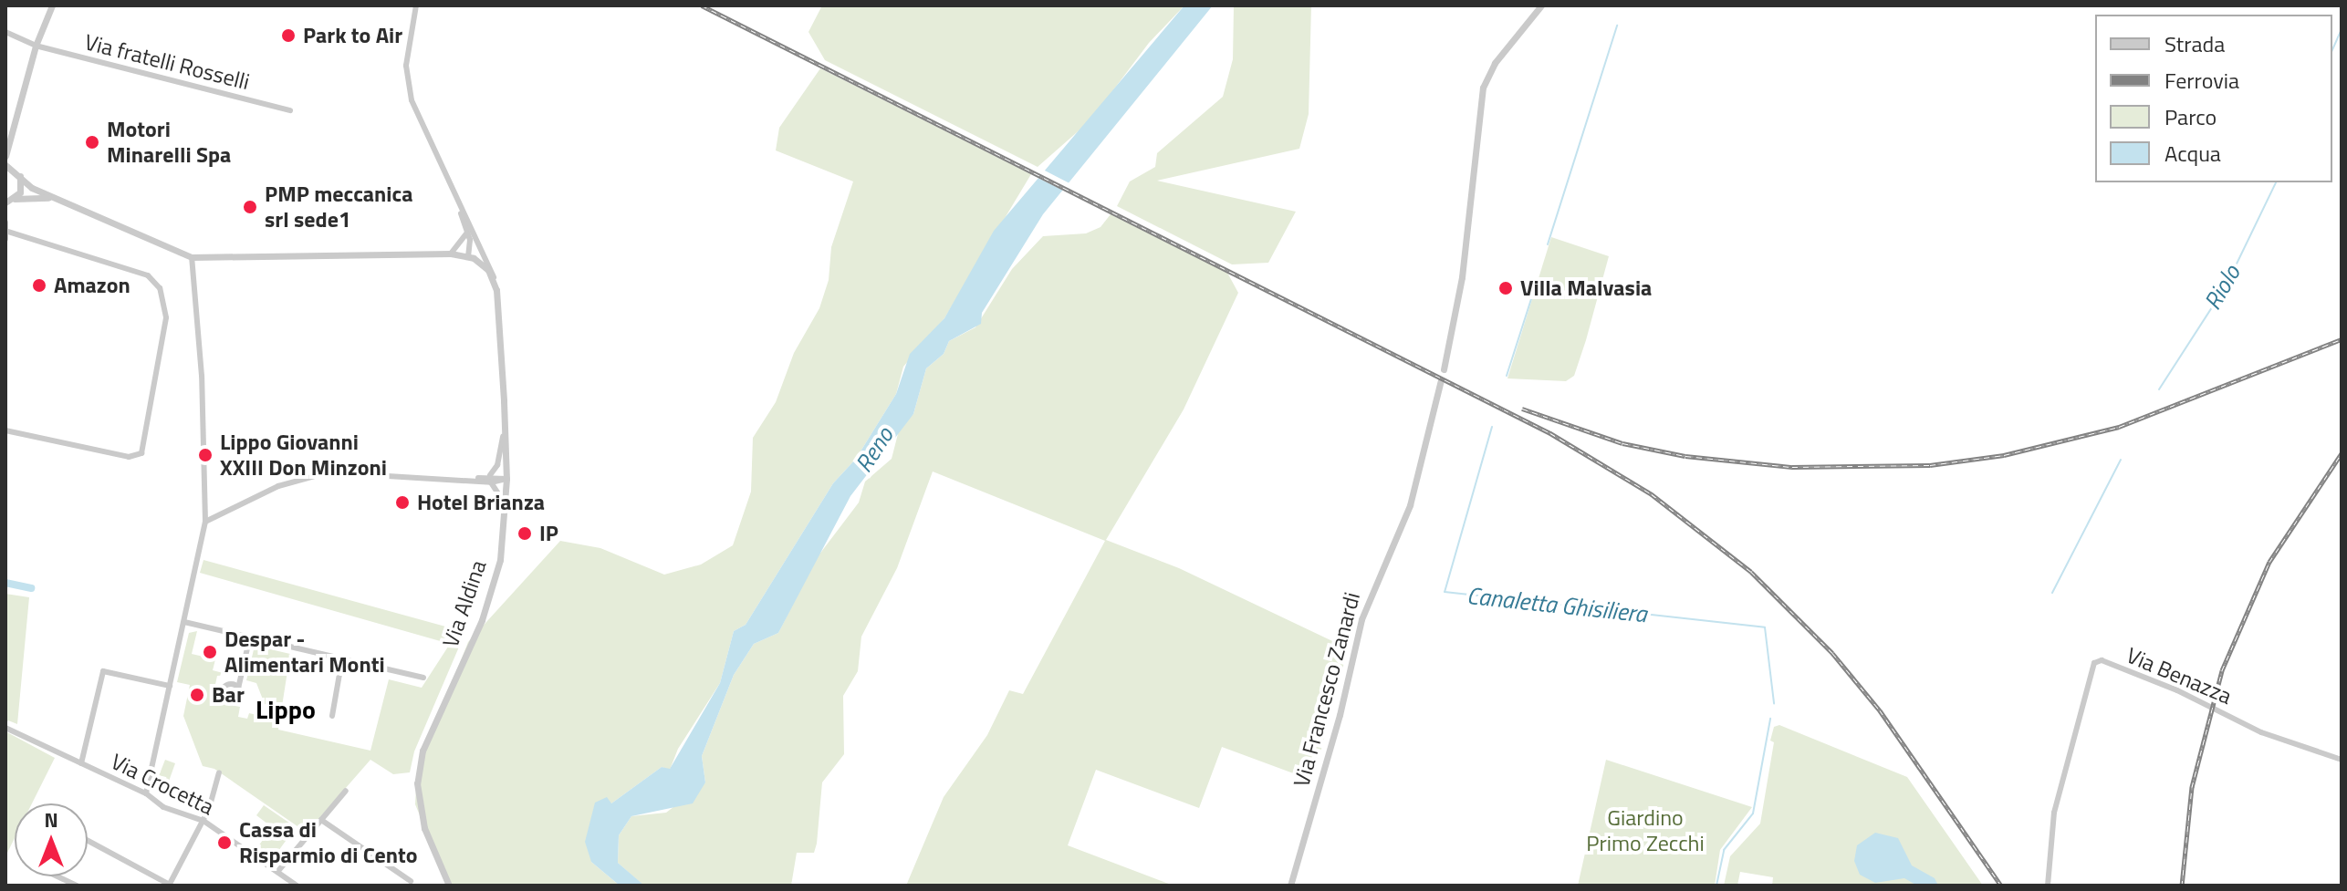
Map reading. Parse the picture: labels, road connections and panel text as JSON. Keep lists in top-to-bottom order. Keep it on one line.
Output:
{"streets":{"street":["Via fratelli Rosselli","Via Aldina","Via Benazza","Via Francesco Zanardi","Via Crocetta"]},"districts":["Lippo"],"water":["Riolo","Reno","Canaletta Ghisiliera"],"parks":["Giardino Primo Zecchi"],"places":["Park to Air","Motori Minarelli Spa","PMP meccanica srl sede1","Amazon","Villa Malvasia","Lippo Giovanni XXIII Don Minzoni","Hotel Brianza","IP","Despar - Alimentari Monti","Bar","Cassa di Risparmio di Cento"],"legend":["Strada","Ferrovia","Parco","Acqua"],"north":"top"}
